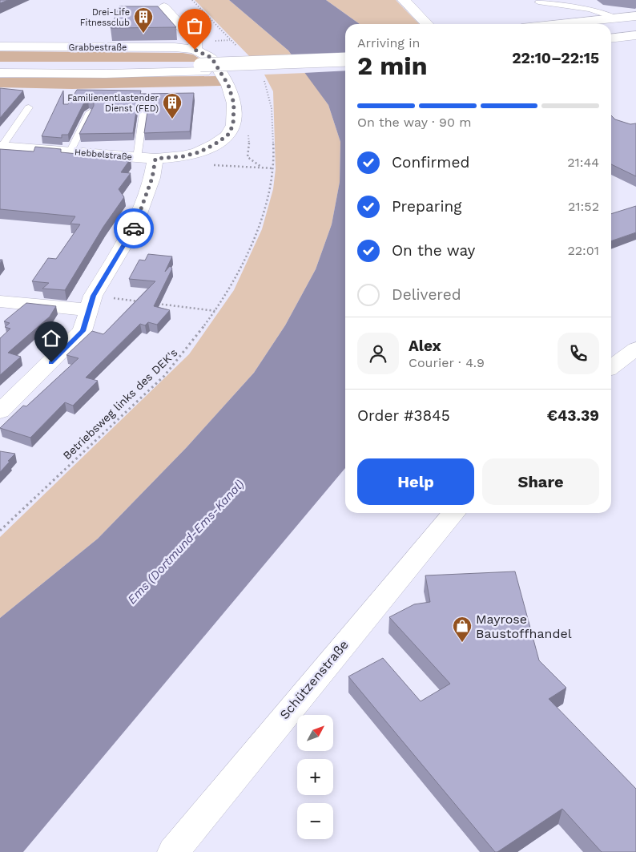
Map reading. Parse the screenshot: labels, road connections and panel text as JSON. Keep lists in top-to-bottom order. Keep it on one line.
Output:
{"streets":{"main road":["Grabbestraße","Hebbelstraße","Schützenstraße"],"path":["Betriebsweg links des DEK's"]},"water":["Ems (Dortmund-Ems-Kanal)"],"places":{"building":["Drei-Life Fitnessclub","Familienentlastender Dienst (FED)"],"shop":["Mayrose Baustoffhandel"]},"north":"top right","page":{"heading":["2 min","Arriving in","22:10–22:15"],"panel":["Alex","Courier · 4.9","Order #3845","€43.39"],"bar":"On the way · 90 m","list":[["Confirmed","21:44"],["Preparing","21:52"],["On the way","22:01"],"Delivered"],"buttons":["Help","Share"],"map_buttons":["+","−"]}}
